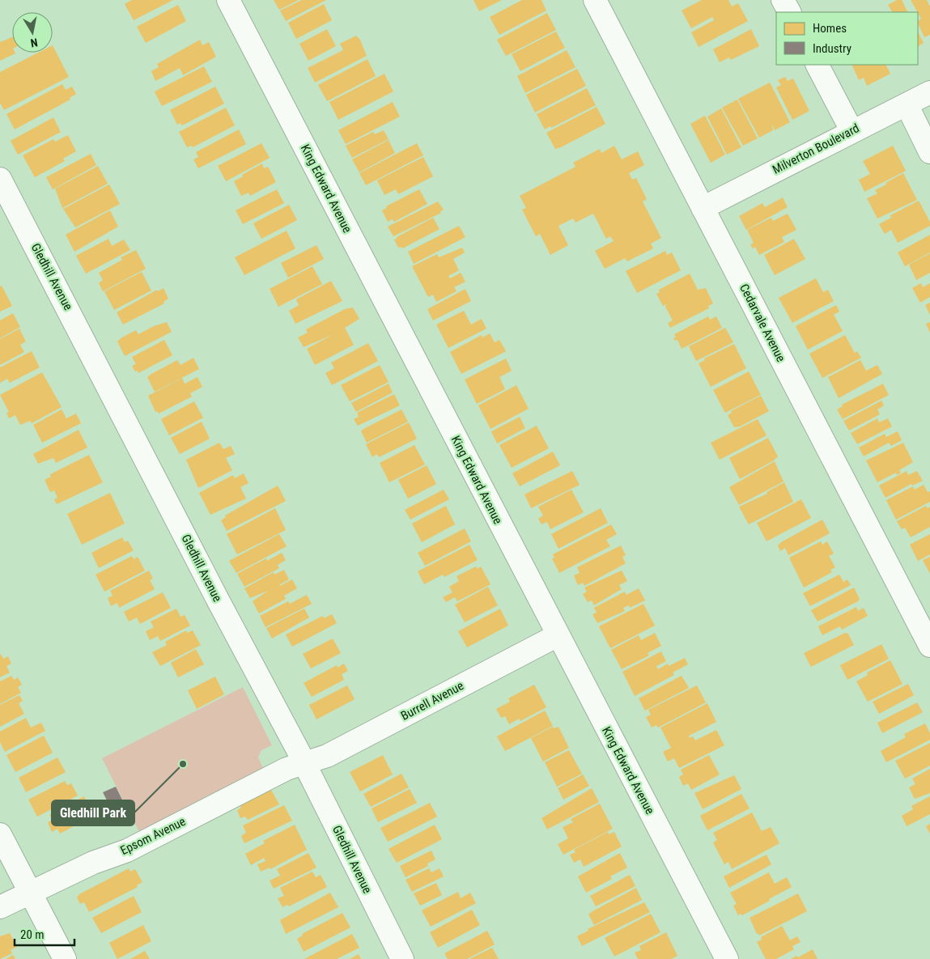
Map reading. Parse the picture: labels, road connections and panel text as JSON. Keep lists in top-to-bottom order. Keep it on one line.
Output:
{"streets":{"street":["Milverton Boulevard","King Edward Avenue","Gledhill Avenue","Cedarvale Avenue","Burrell Avenue","Epsom Avenue"]},"crossings":[["Milverton Boulevard","Cedarvale Avenue"],["King Edward Avenue","Burrell Avenue"],["Gledhill Avenue","Burrell Avenue"],["Gledhill Avenue","Epsom Avenue"],["Burrell Avenue","Epsom Avenue"]],"places":["Gledhill Park"],"legend":["Homes","Industry"],"scale_bar":"20 m","north":"bottom"}
